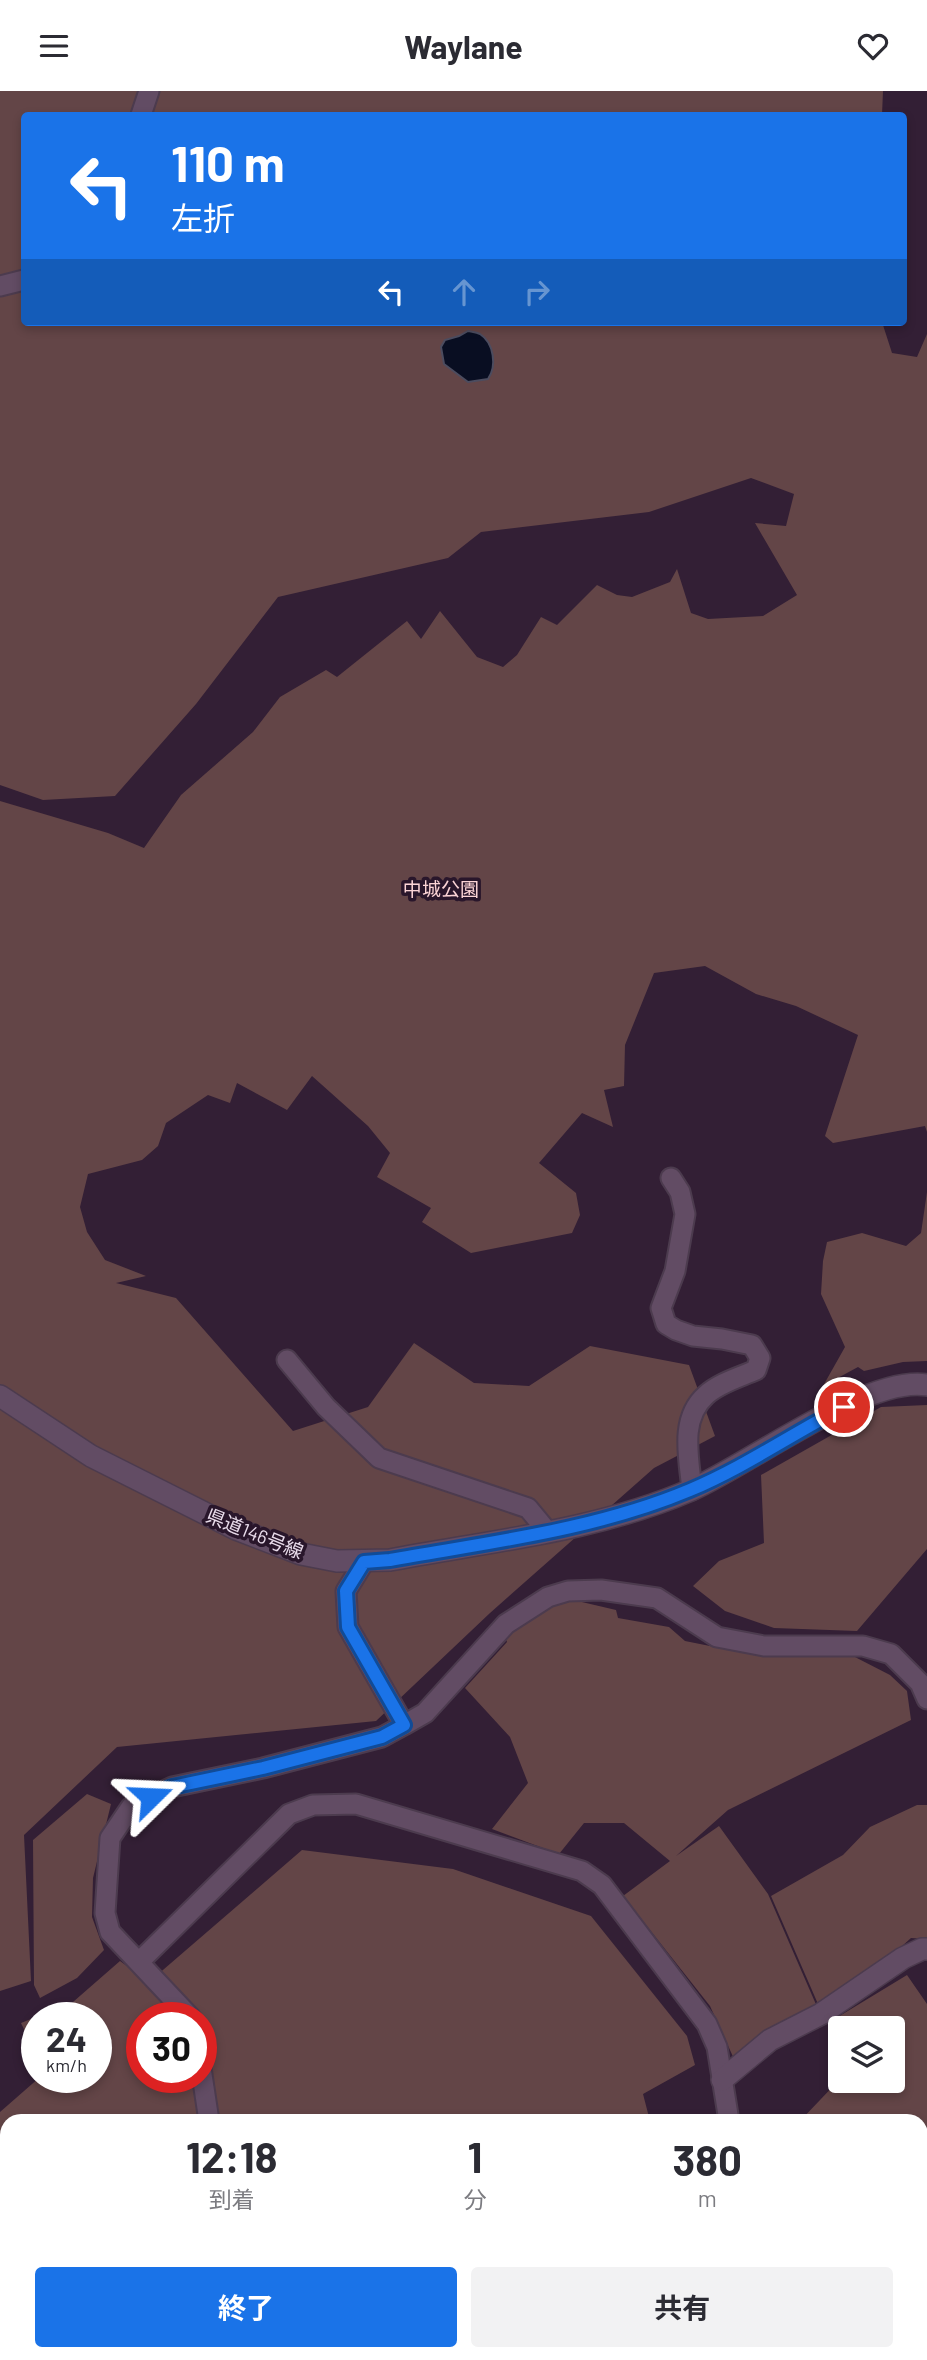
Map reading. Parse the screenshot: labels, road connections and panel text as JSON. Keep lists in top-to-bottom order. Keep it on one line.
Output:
{"streets":{"main road":["県道146号線"]},"parks":["中城公園"],"page":{"header":"Waylane","turn":["110 m","左折"],"speed":"24 km/h","limit":"30","eta":["12:18","到着","1","分","380","m"],"buttons":["終了","共有"]}}
